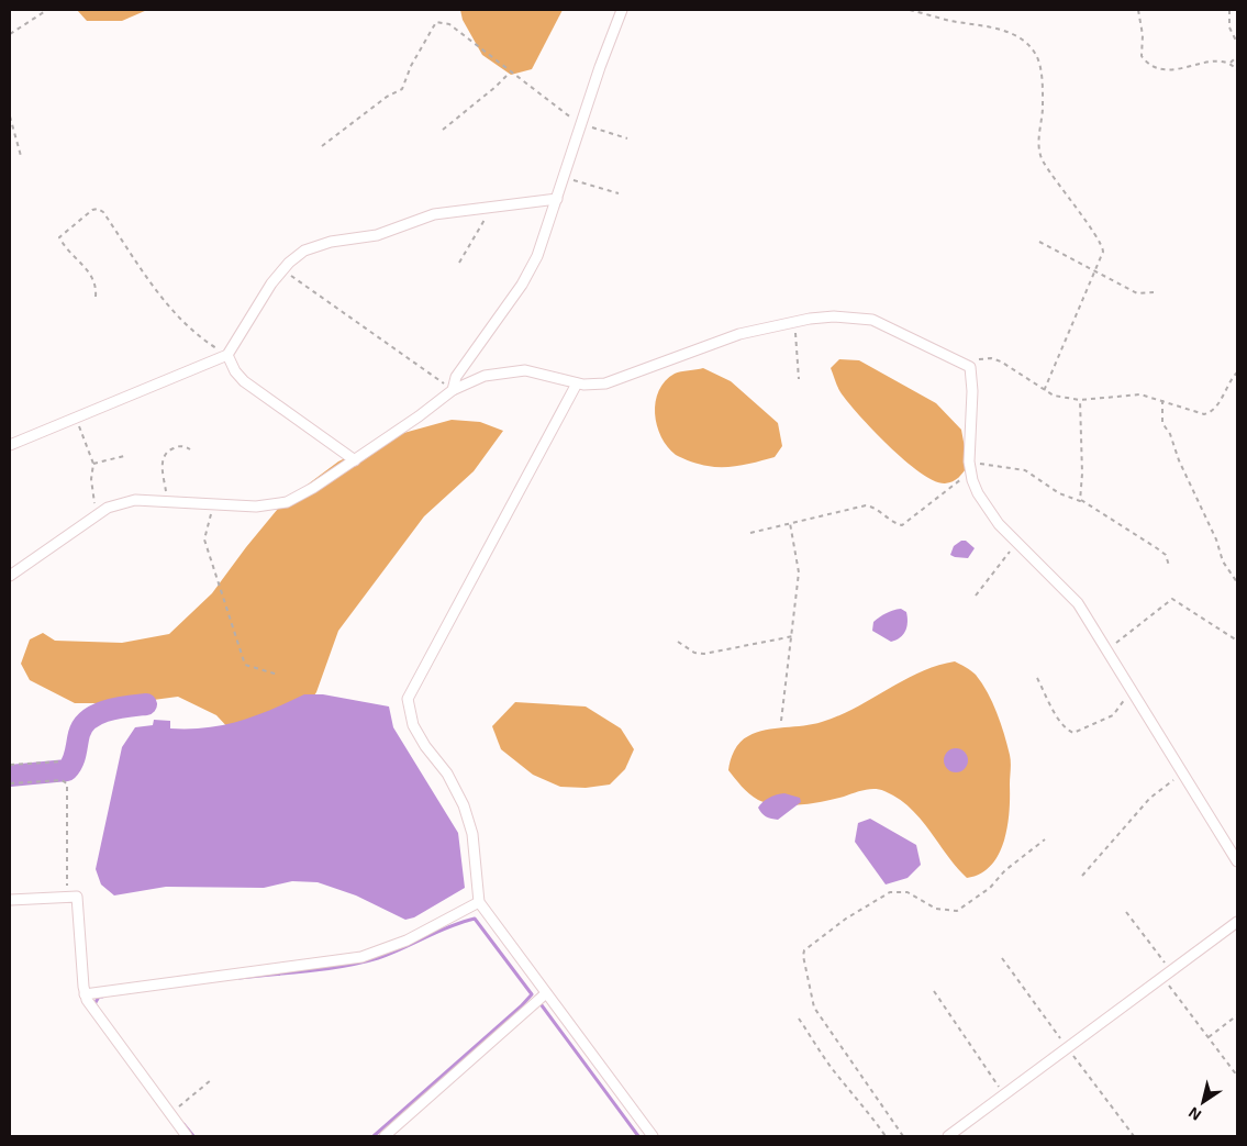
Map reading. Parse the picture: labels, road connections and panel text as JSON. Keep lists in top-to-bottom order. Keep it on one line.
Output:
{"north":"bottom left"}
